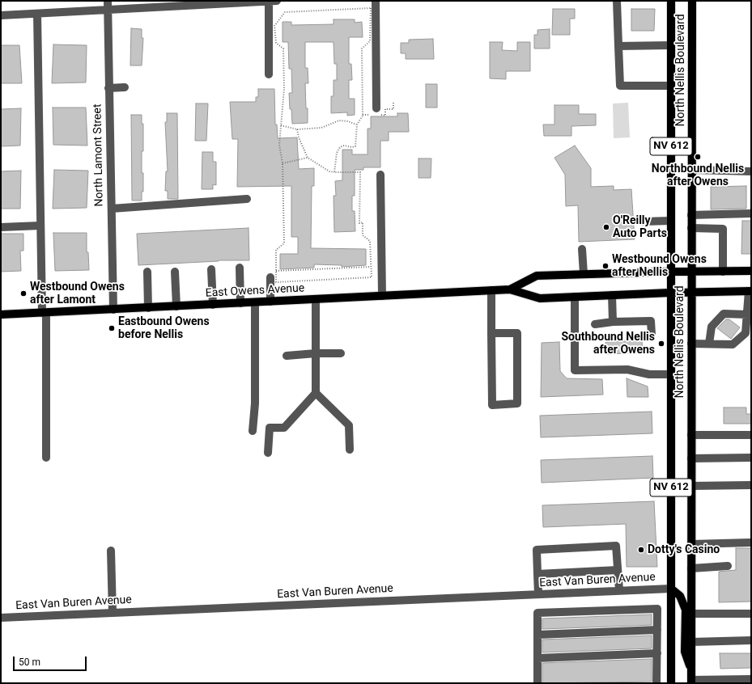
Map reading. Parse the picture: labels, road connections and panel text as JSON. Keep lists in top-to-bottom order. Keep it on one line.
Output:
{"streets":{"main road":["North Nellis Boulevard","NV 612","East Owens Avenue"],"street":["North Lamont Street","East Van Buren Avenue"]},"crossings":[["North Nellis Boulevard","East Owens Avenue"],["North Nellis Boulevard","East Van Buren Avenue"],["North Lamont Street","East Owens Avenue"]],"places":["Northbound Nellis after Owens","O'Reilly Auto Parts","Westbound Owens after Nellis","Westbound Owens after Lamont","Eastbound Owens before Nellis","Southbound Nellis after Owens","Dotty's Casino"],"scale_bar":"50 m"}
